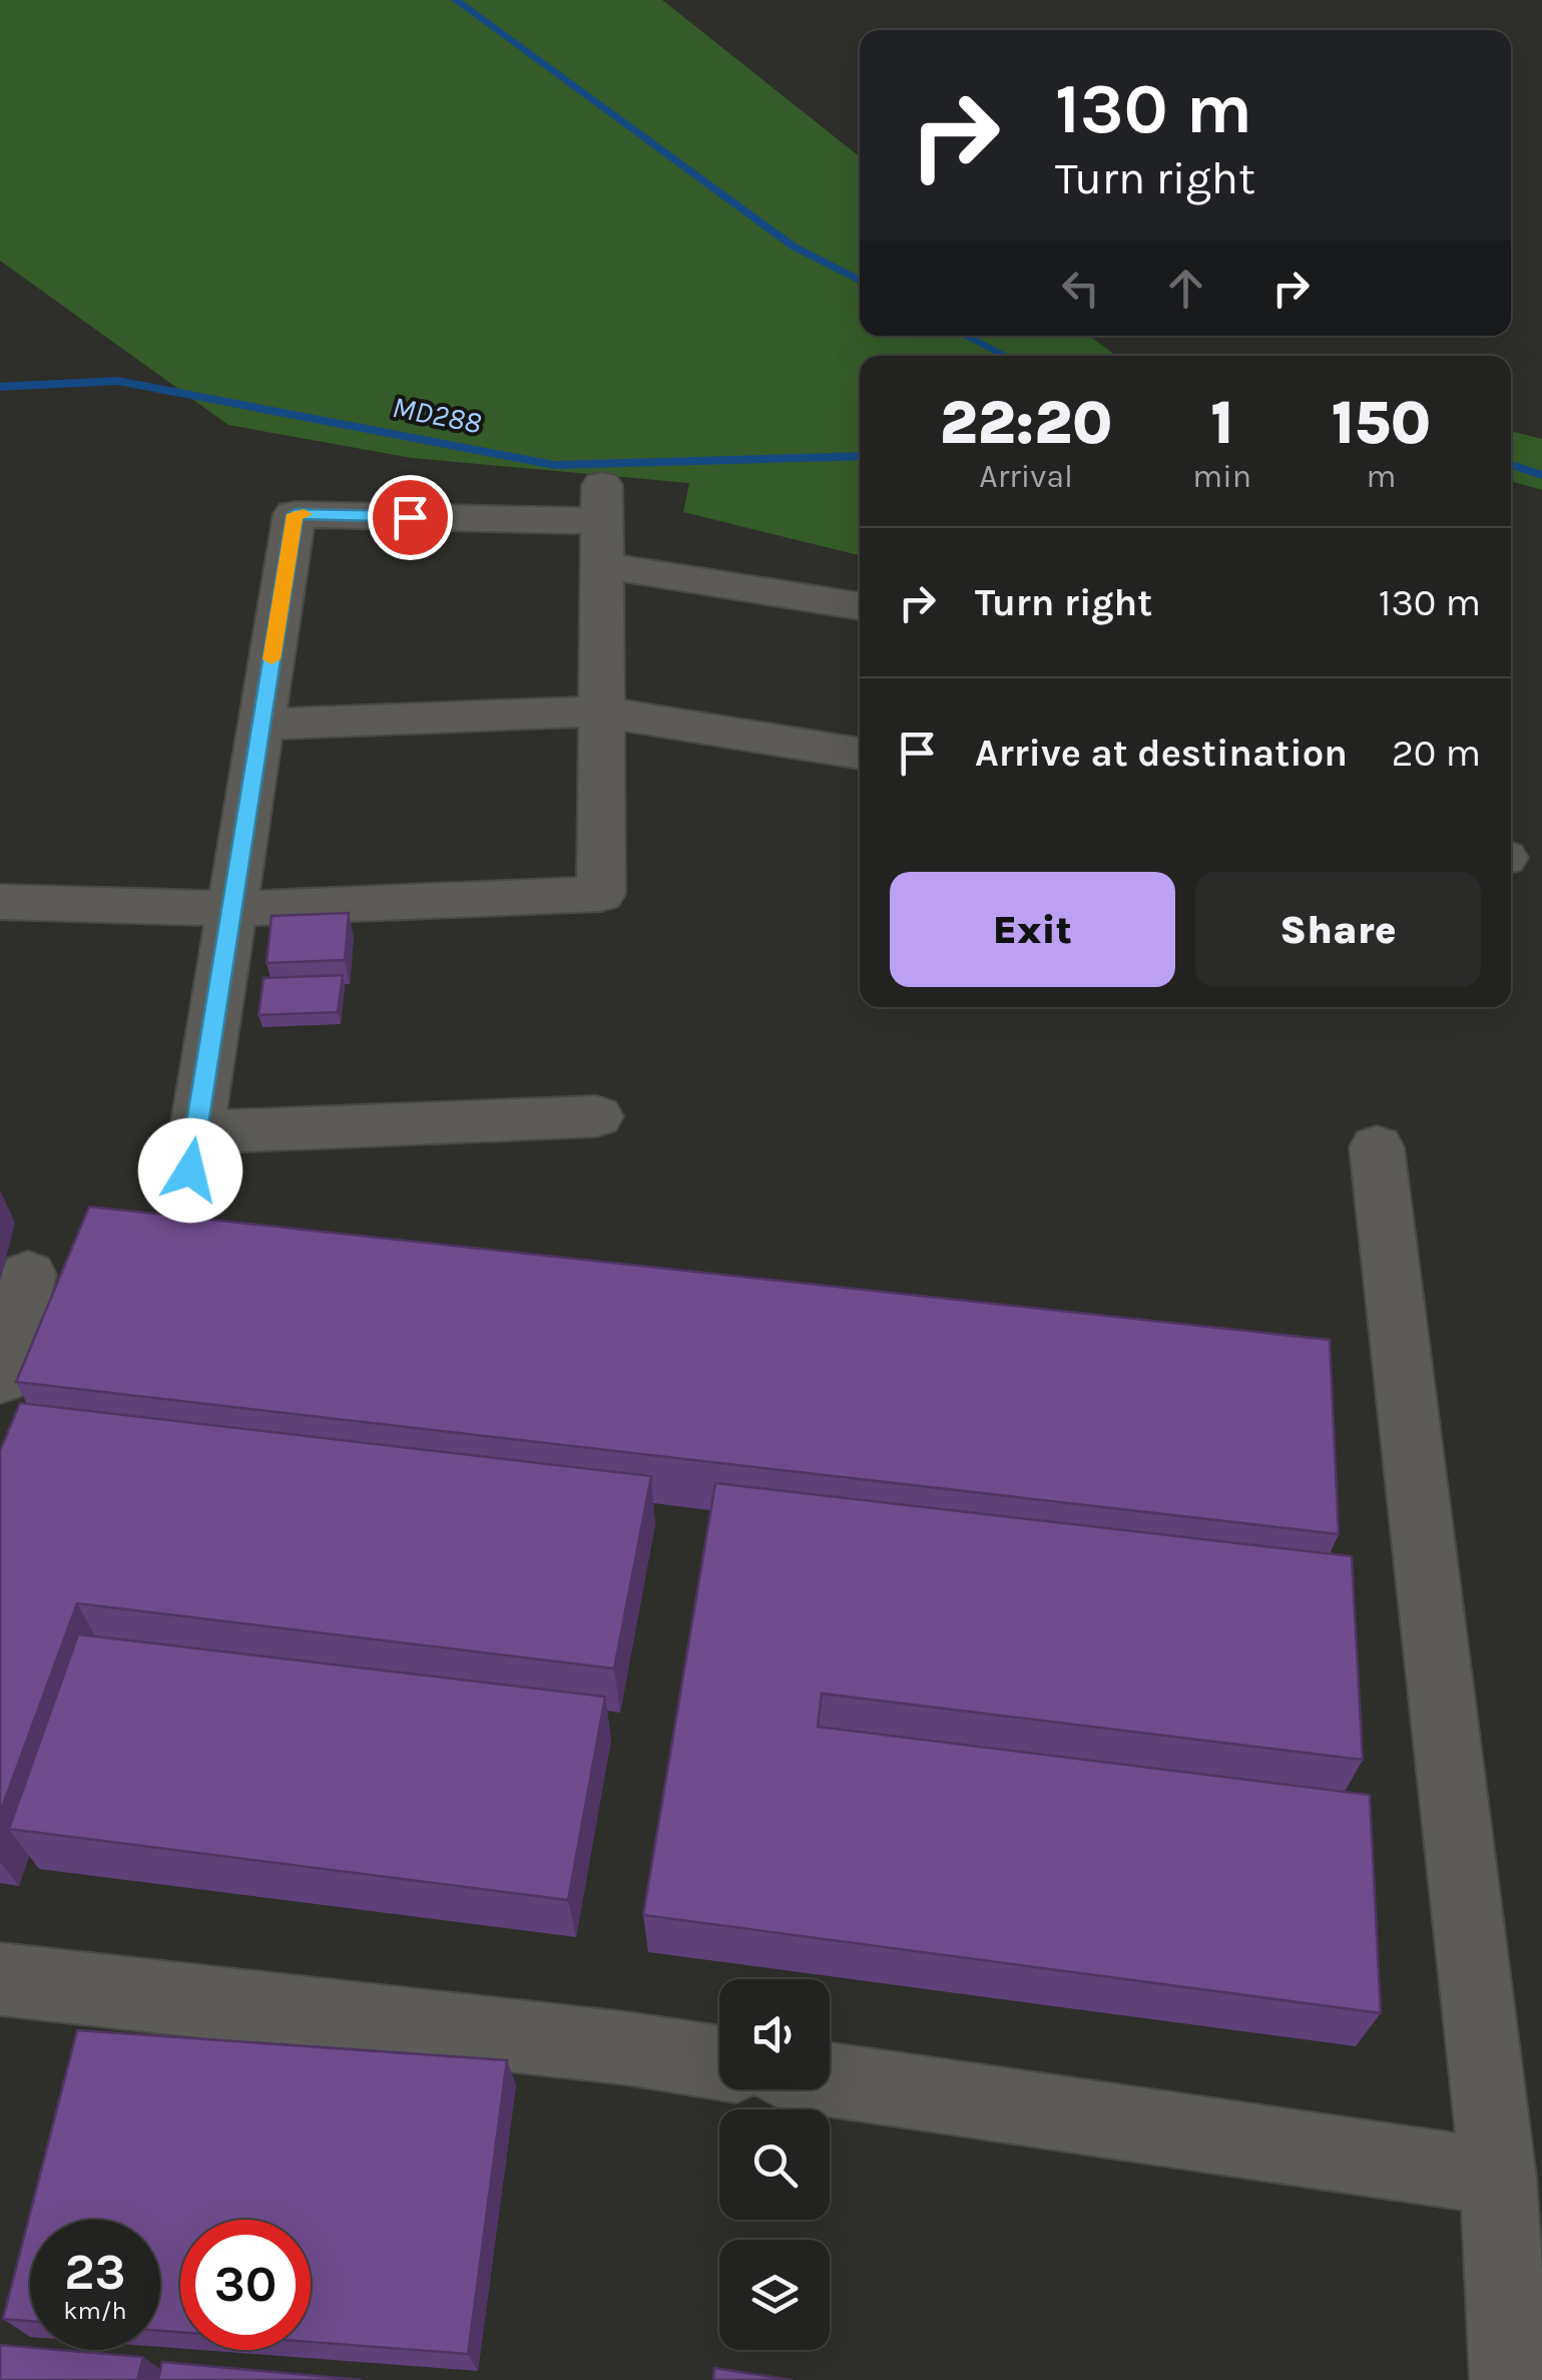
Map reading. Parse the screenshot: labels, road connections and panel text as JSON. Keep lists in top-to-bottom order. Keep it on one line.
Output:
{"water":["MD288"],"page":{"turn":["130 m","Turn right"],"eta":["22:20","Arrival","1","min","150","m"],"list":[{"name":"Turn right","value":"130 m"},{"name":"Arrive at destination","value":"20 m"}],"buttons":["Exit","Share"],"speed":"23 km/h","limit":"30"}}
